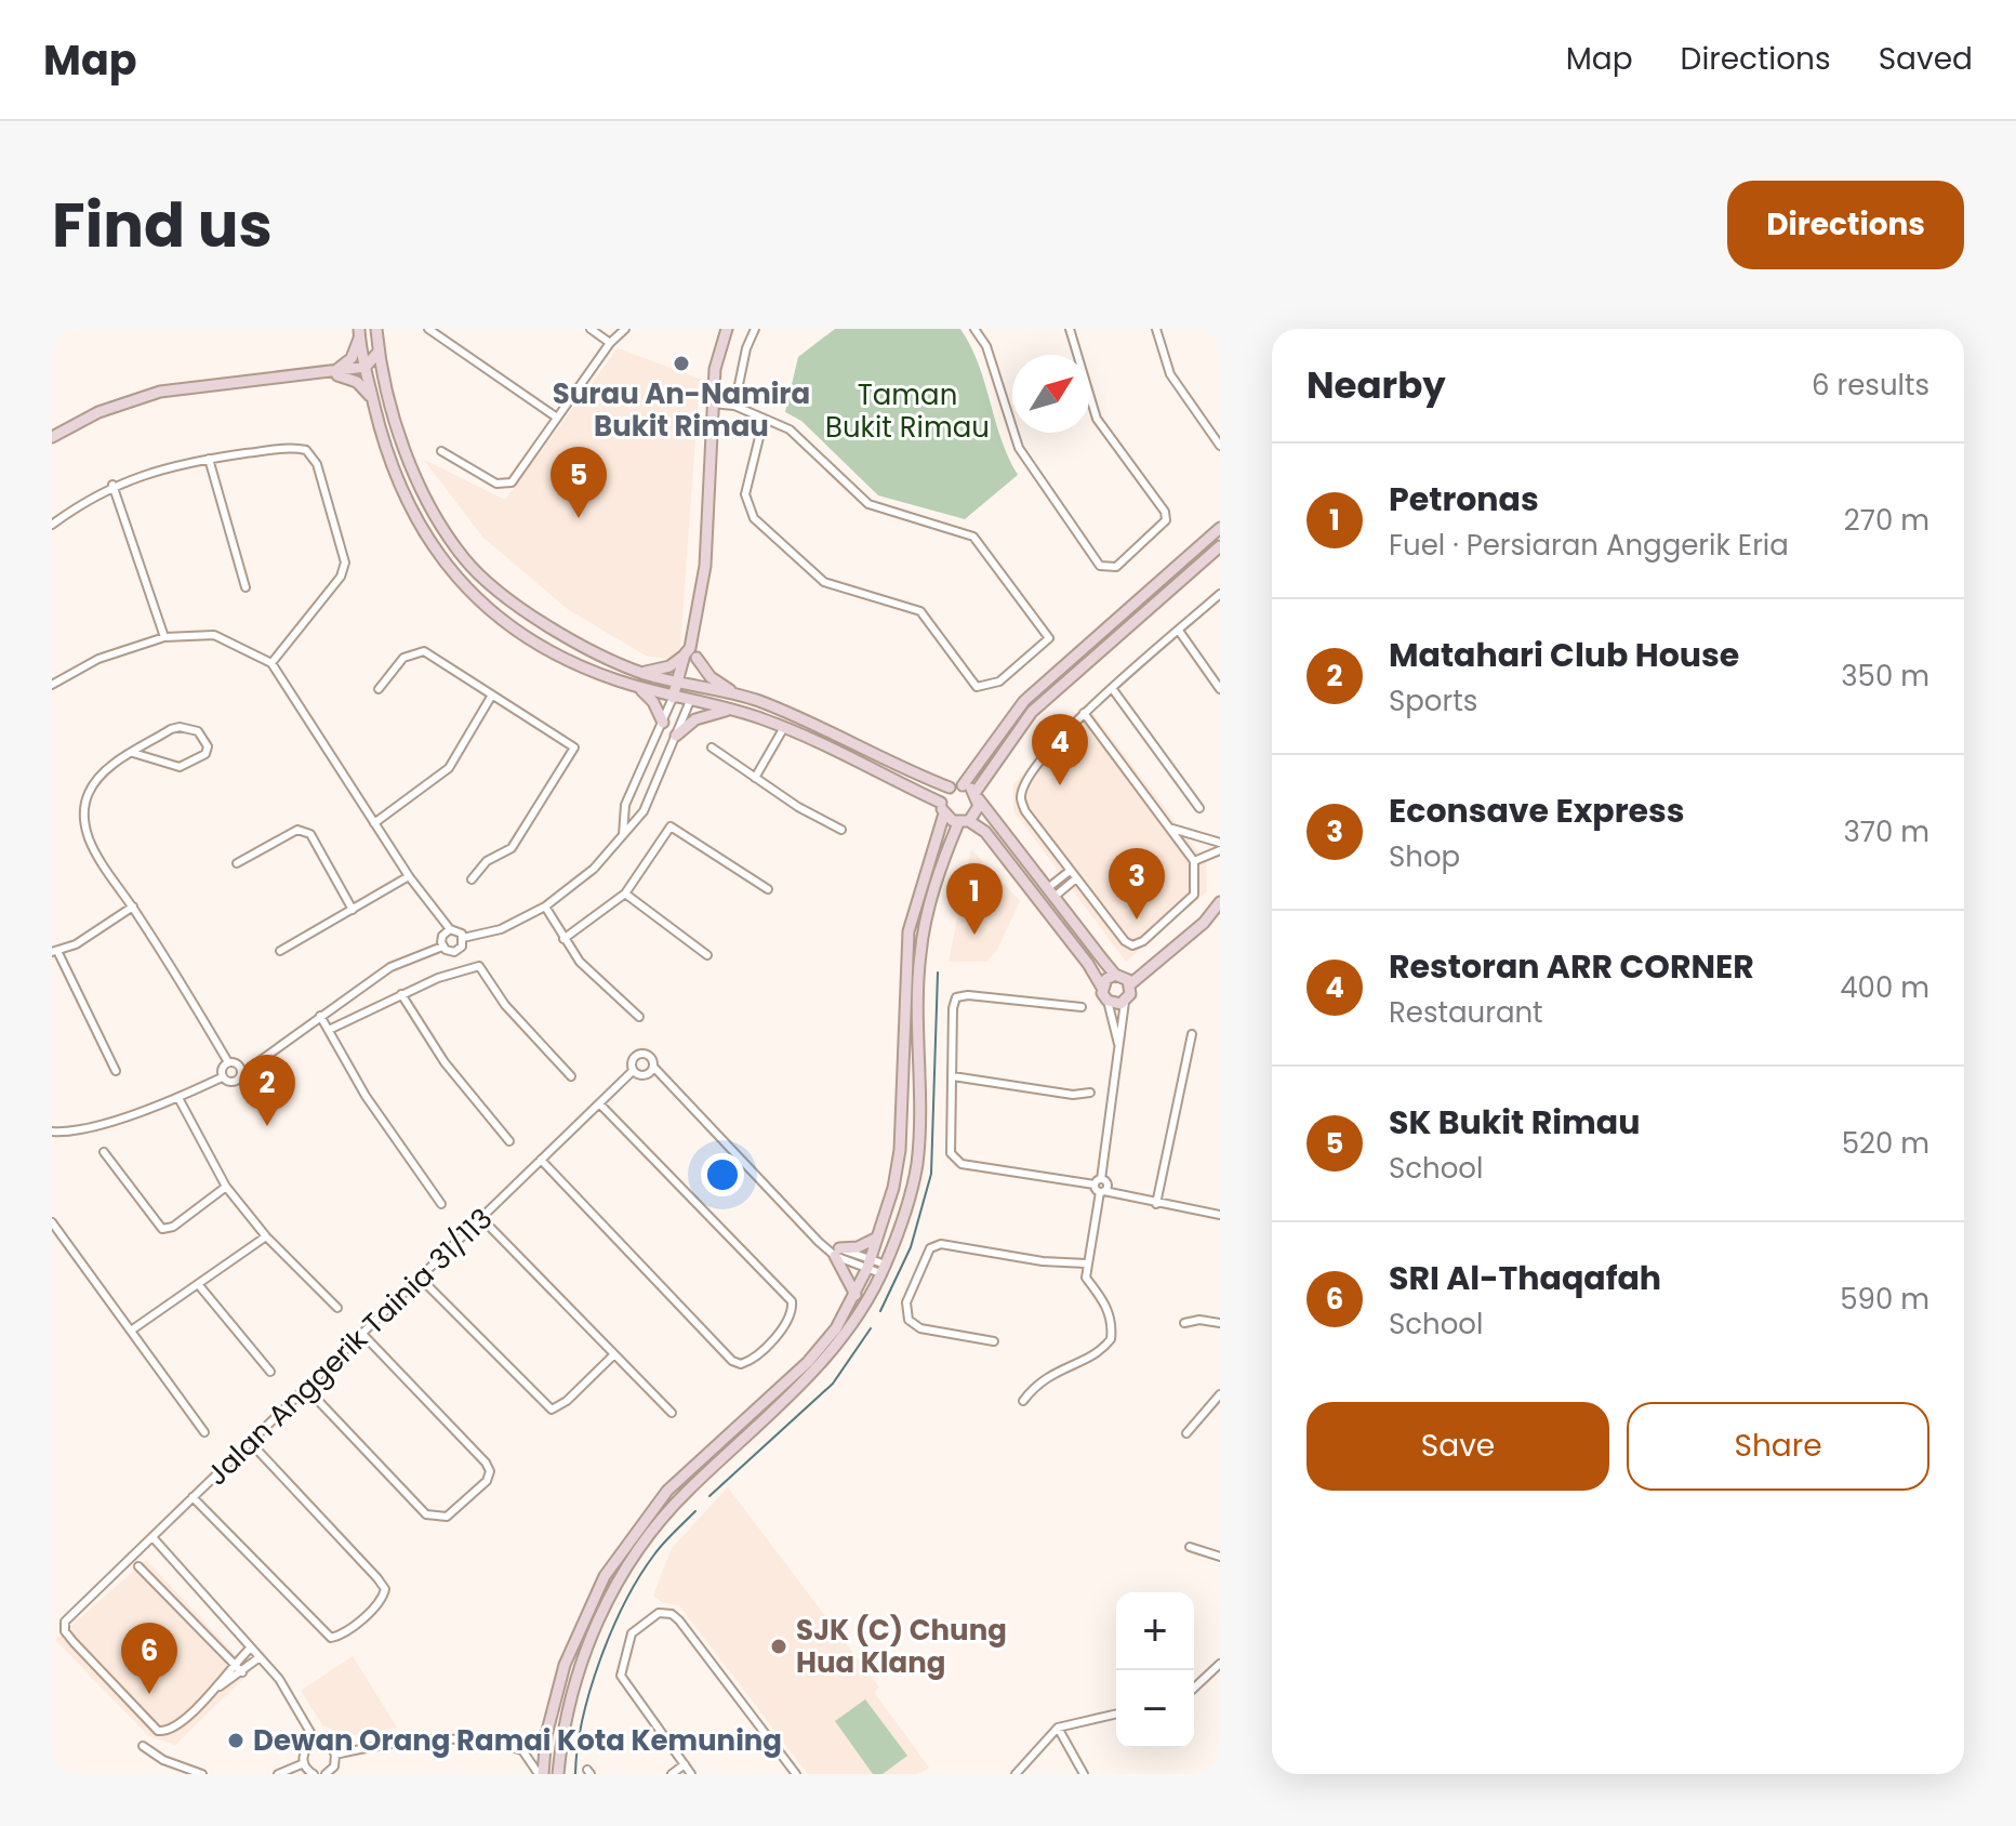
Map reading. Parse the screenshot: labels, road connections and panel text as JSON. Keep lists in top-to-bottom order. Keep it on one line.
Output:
{"streets":{"street":["Jalan Anggerik Tainia 31/113"]},"parks":["Taman Bukit Rimau"],"places":["Surau An-Namira Bukit Rimau","SJK (C) Chung Hua Klang","Dewan Orang Ramai Kota Kemuning"],"north":"top right","page":{"header":"Map","nav":["Map","Directions","Saved"],"title":"Find us","buttons":["Directions",["Save","Share"]],"heading":["Nearby","6 results"],"list":[{"mark":"1","name":"Petronas","note":"Fuel · Persiaran Anggerik Eria","value":"270 m"},{"mark":"2","name":"Matahari Club House","note":"Sports","value":"350 m"},{"mark":"3","name":"Econsave Express","note":"Shop","value":"370 m"},{"mark":"4","name":"Restoran ARR CORNER","note":"Restaurant","value":"400 m"},{"mark":"5","name":"SK Bukit Rimau","note":"School","value":"520 m"},{"mark":"6","name":"SRI Al-Thaqafah","note":"School","value":"590 m"}],"pins":["5","4","3","1","2","6"],"map_buttons":["+","−"]}}
